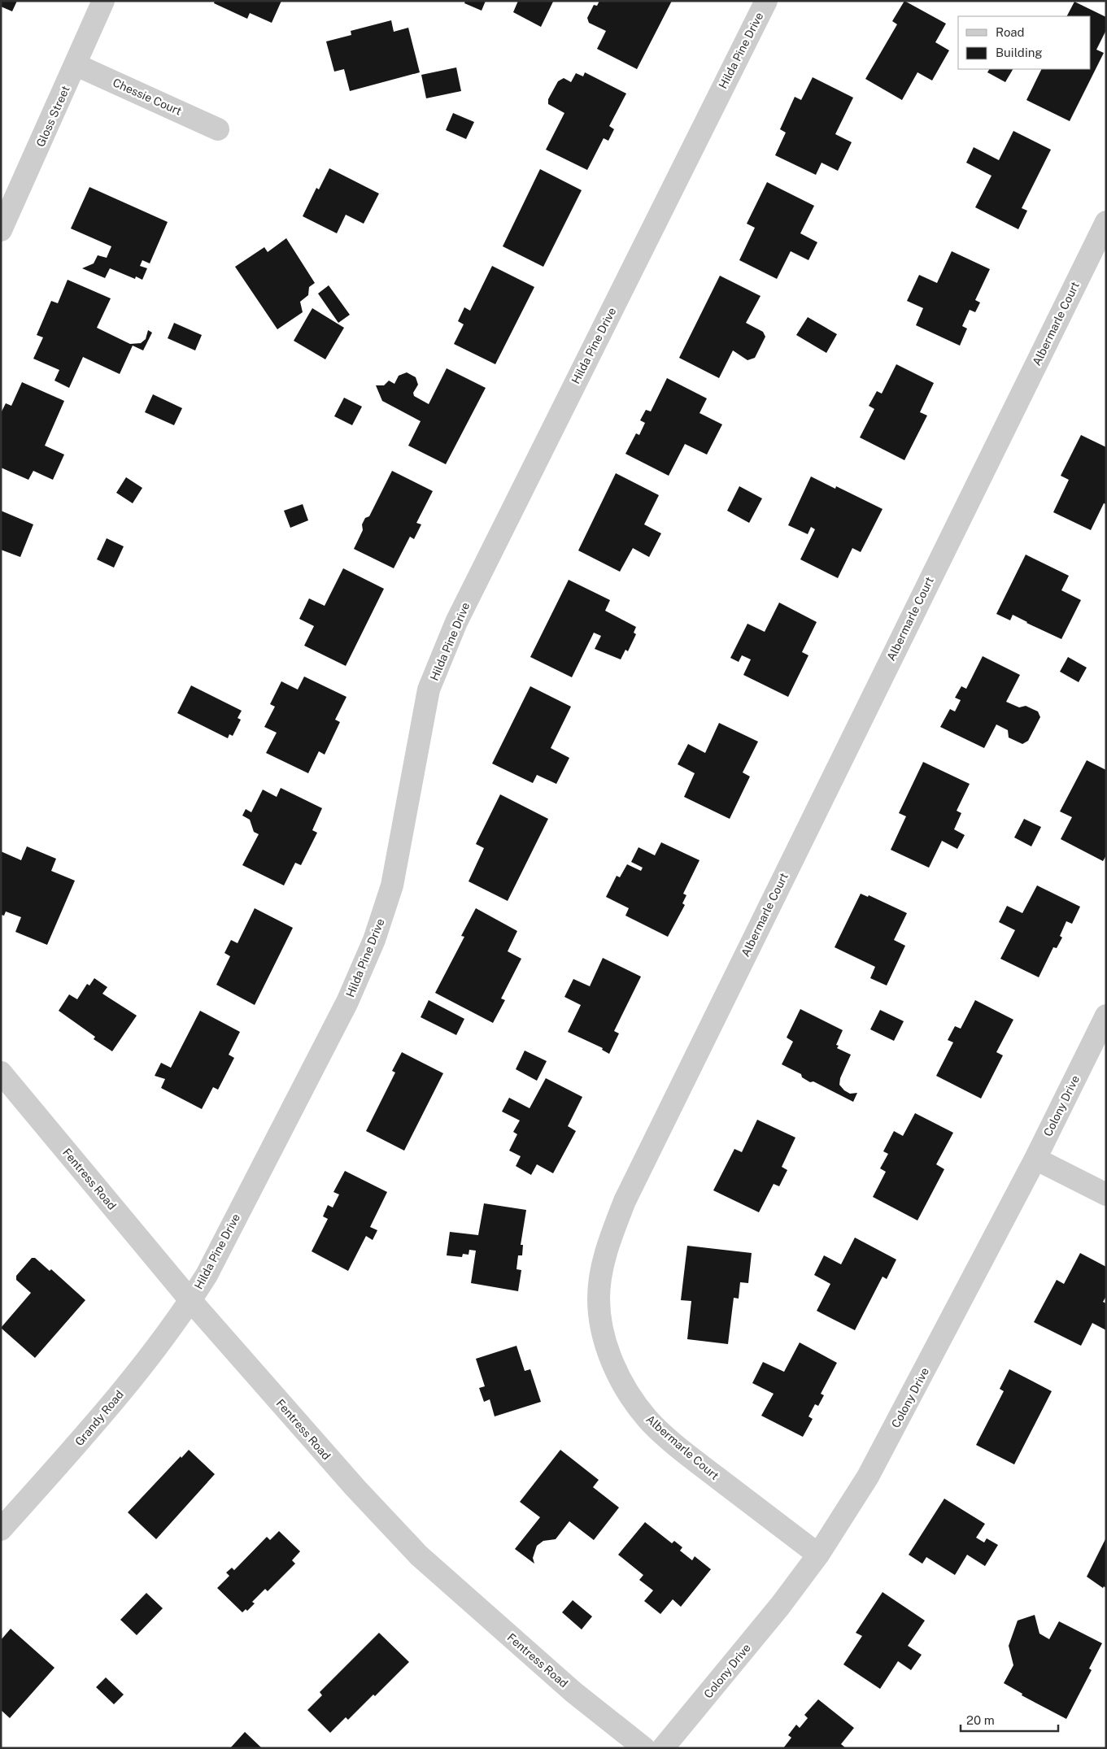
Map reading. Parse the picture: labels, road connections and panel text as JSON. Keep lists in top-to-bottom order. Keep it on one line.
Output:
{"streets":{"street":["Hilda Pine Drive","Chessie Court","Gloss Street","Albermarle Court","Colony Drive","Fentress Road","Grandy Road"]},"crossings":[["Hilda Pine Drive","Fentress Road"],["Hilda Pine Drive","Grandy Road"],["Chessie Court","Gloss Street"],["Albermarle Court","Colony Drive"],["Fentress Road","Grandy Road"]],"legend":["Road","Building"],"scale_bar":"20 m"}
